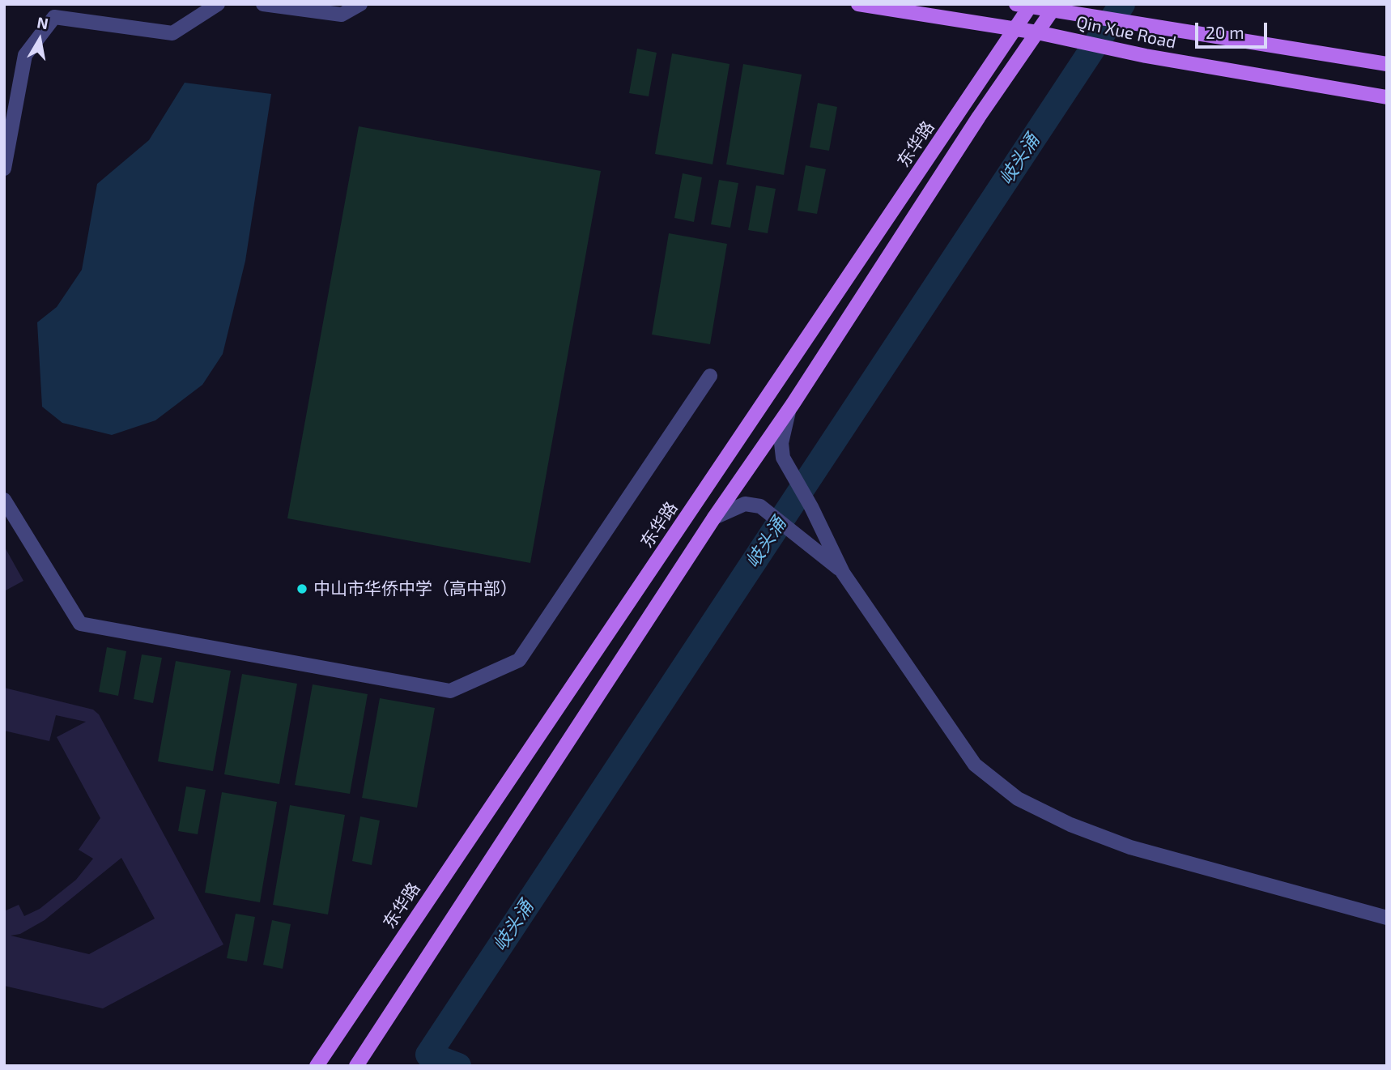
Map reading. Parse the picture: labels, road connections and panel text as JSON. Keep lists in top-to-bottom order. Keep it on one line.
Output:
{"streets":{"main road":["Qin Xue Road","东华路"]},"crossings":[["Qin Xue Road","东华路"]],"water":["岐头涌"],"places":["中山市华侨中学（高中部）"],"scale_bar":"20 m","north":"top"}
